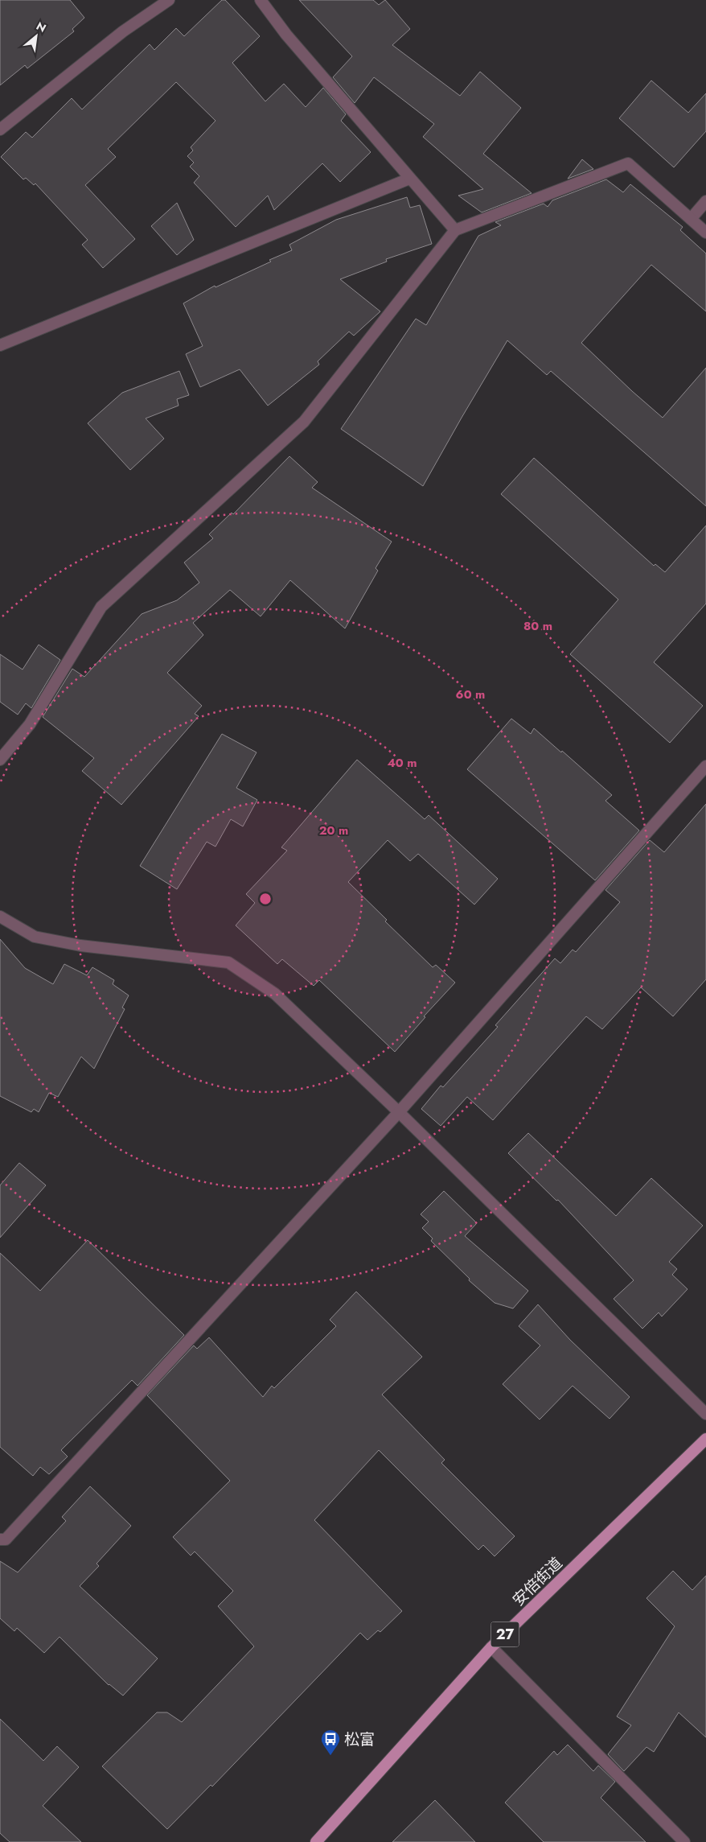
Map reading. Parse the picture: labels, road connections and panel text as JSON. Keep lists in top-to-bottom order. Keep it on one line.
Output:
{"streets":{"main road":["安倍街道","27"]},"places":{"bus stop":["松富"]},"north":"top right","rings":["80 m","60 m","40 m","20 m"]}
